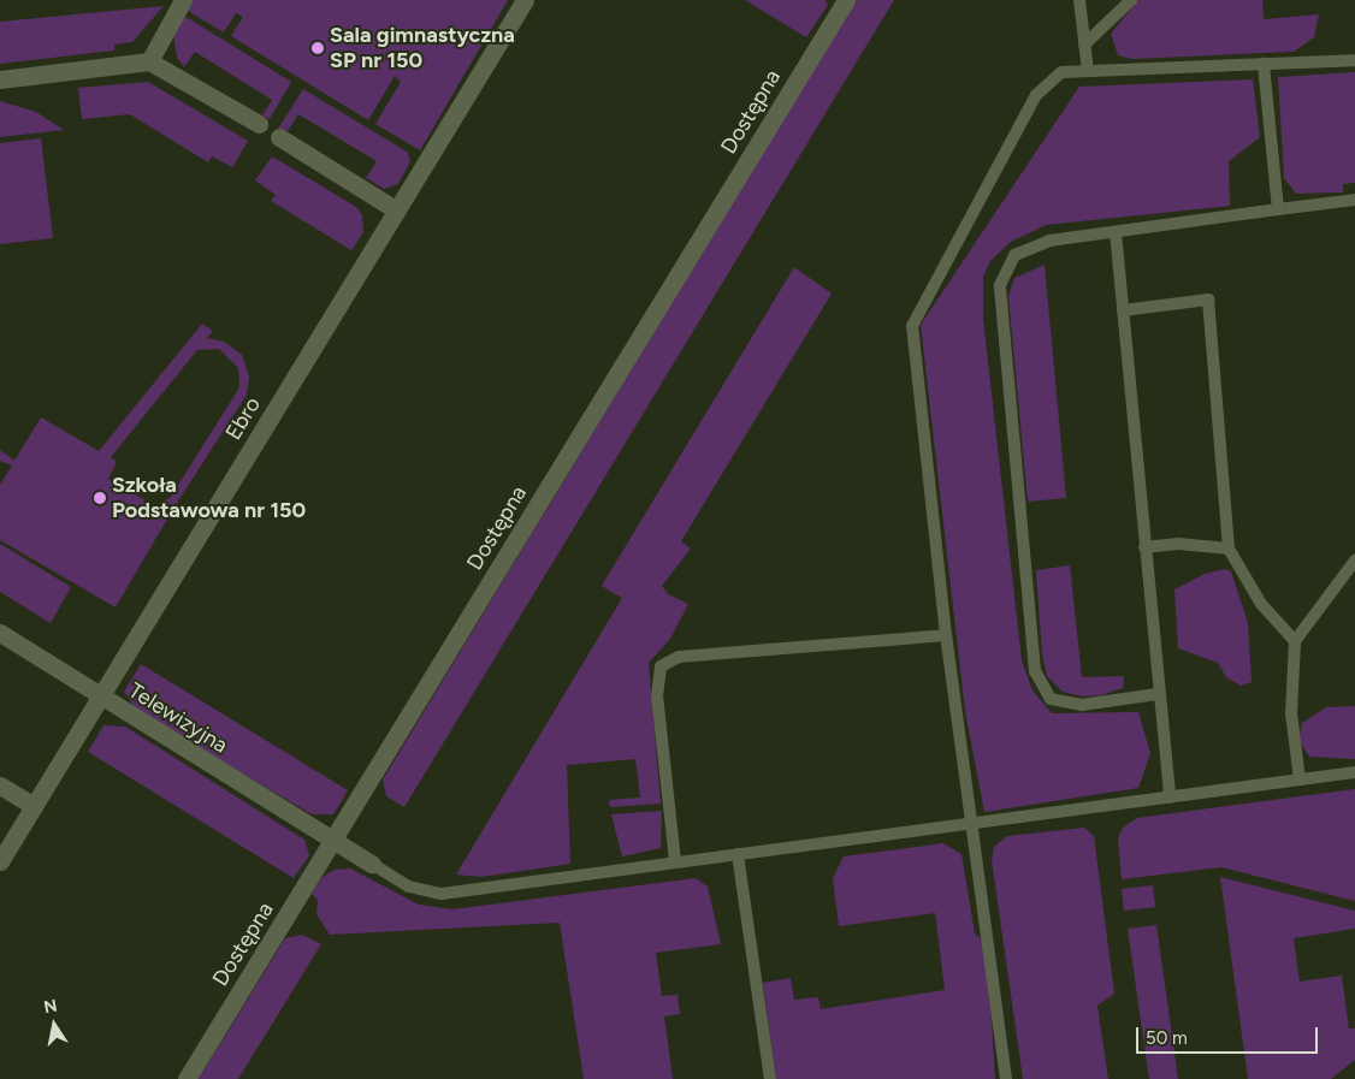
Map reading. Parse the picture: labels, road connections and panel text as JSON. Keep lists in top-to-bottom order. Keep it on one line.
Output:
{"streets":{"street":["Dostępna","Ebro","Telewizyjna"]},"crossings":[["Dostępna","Telewizyjna"],["Ebro","Telewizyjna"]],"places":["Sala gimnastyczna SP nr 150","Szkoła Podstawowa nr 150"],"scale_bar":"50 m","north":"top"}
